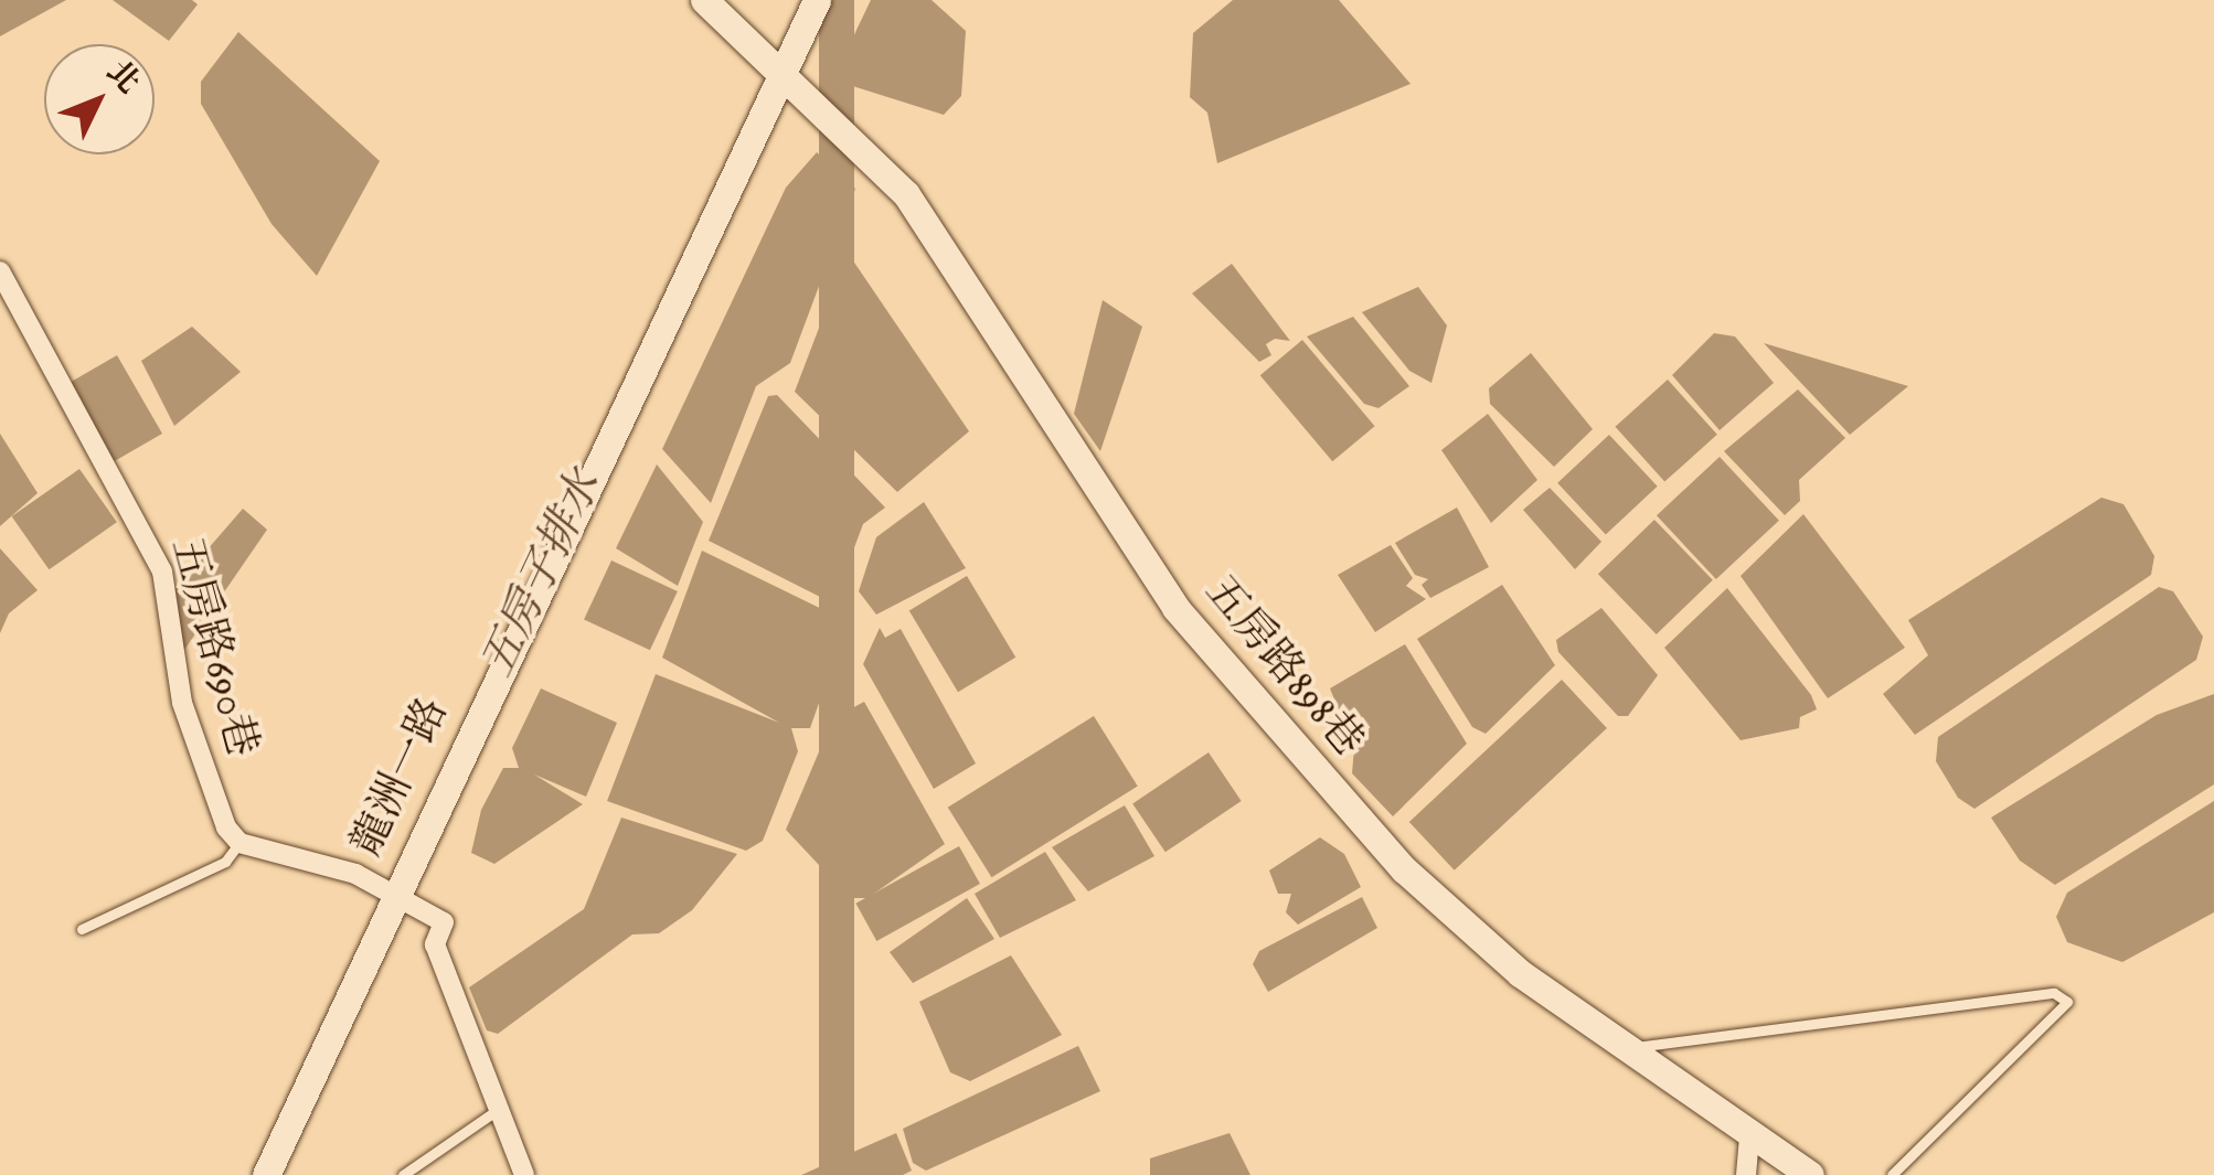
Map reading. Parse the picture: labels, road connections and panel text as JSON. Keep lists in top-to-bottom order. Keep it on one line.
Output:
{"streets":{"street":["五房路690巷","五房路898巷","龍洲一路"]},"crossings":[["五房路898巷","龍洲一路"]],"water":["五房子排水"],"north":"top right"}
